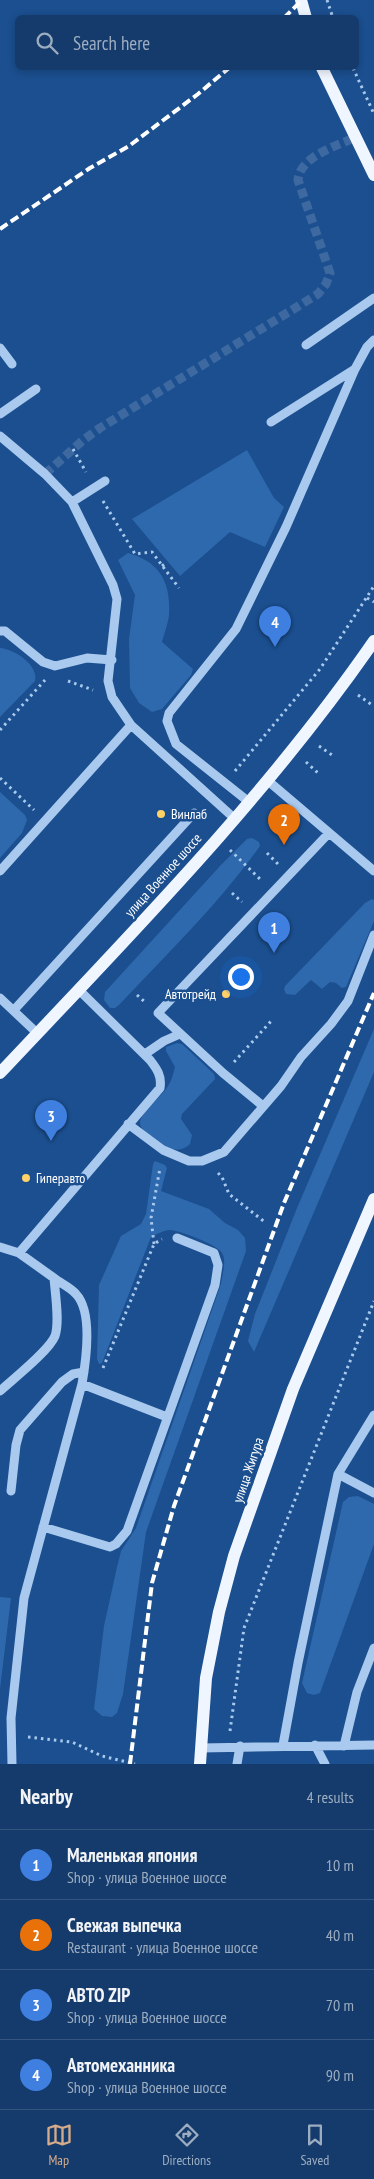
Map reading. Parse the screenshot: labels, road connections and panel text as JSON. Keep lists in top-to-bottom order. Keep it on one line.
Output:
{"streets":{"main road":["улица Военное шоссе","улица Жигура"]},"places":["Винлаб","Автотрейд","Гиперавто"],"page":{"search":"Search here","pins":["4","2","1","3"],"heading":["Nearby","4 results"],"list":[{"mark":"1","name":"Маленькая япония","note":"Shop · улица Военное шоссе","value":"10 m"},{"mark":"2","name":"Свежая выпечка","note":"Restaurant · улица Военное шоссе","value":"40 m"},{"mark":"3","name":"АВТО ZIP","note":"Shop · улица Военное шоссе","value":"70 m"},{"mark":"4","name":"Автомеханника","note":"Shop · улица Военное шоссе","value":"90 m"}],"nav":["Map","Directions","Saved"]}}
